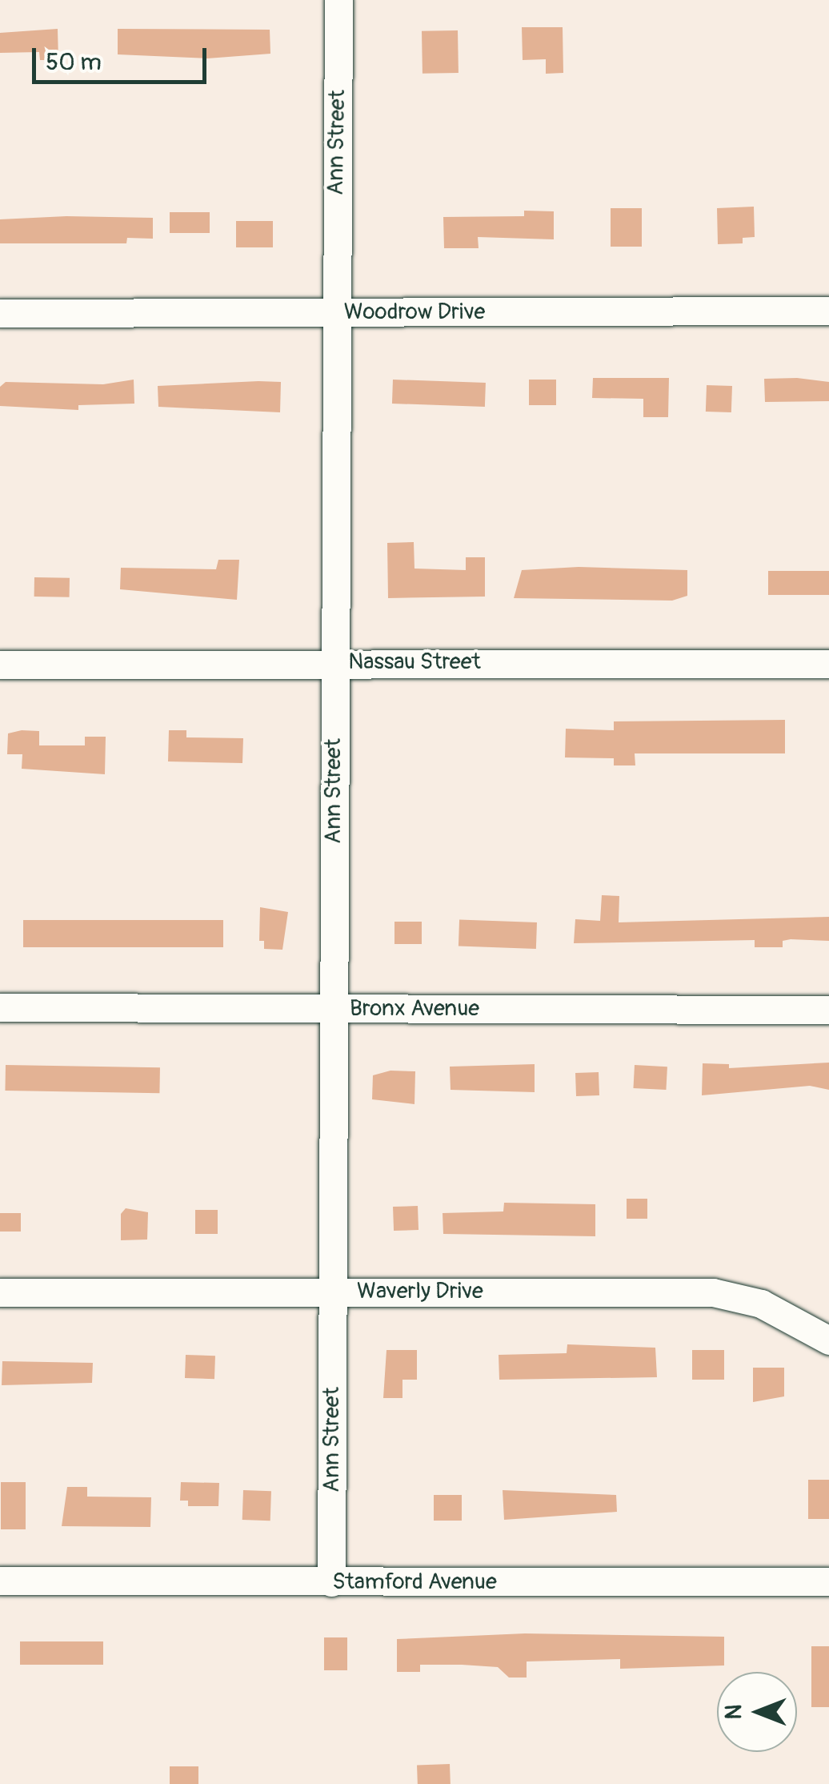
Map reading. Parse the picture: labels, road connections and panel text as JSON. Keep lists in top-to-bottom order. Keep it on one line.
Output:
{"streets":{"street":["Ann Street","Woodrow Drive","Nassau Street","Bronx Avenue","Waverly Drive","Stamford Avenue"]},"crossings":[["Ann Street","Woodrow Drive"],["Ann Street","Nassau Street"],["Ann Street","Bronx Avenue"],["Ann Street","Waverly Drive"],["Ann Street","Stamford Avenue"]],"scale_bar":"50 m","north":"left"}
